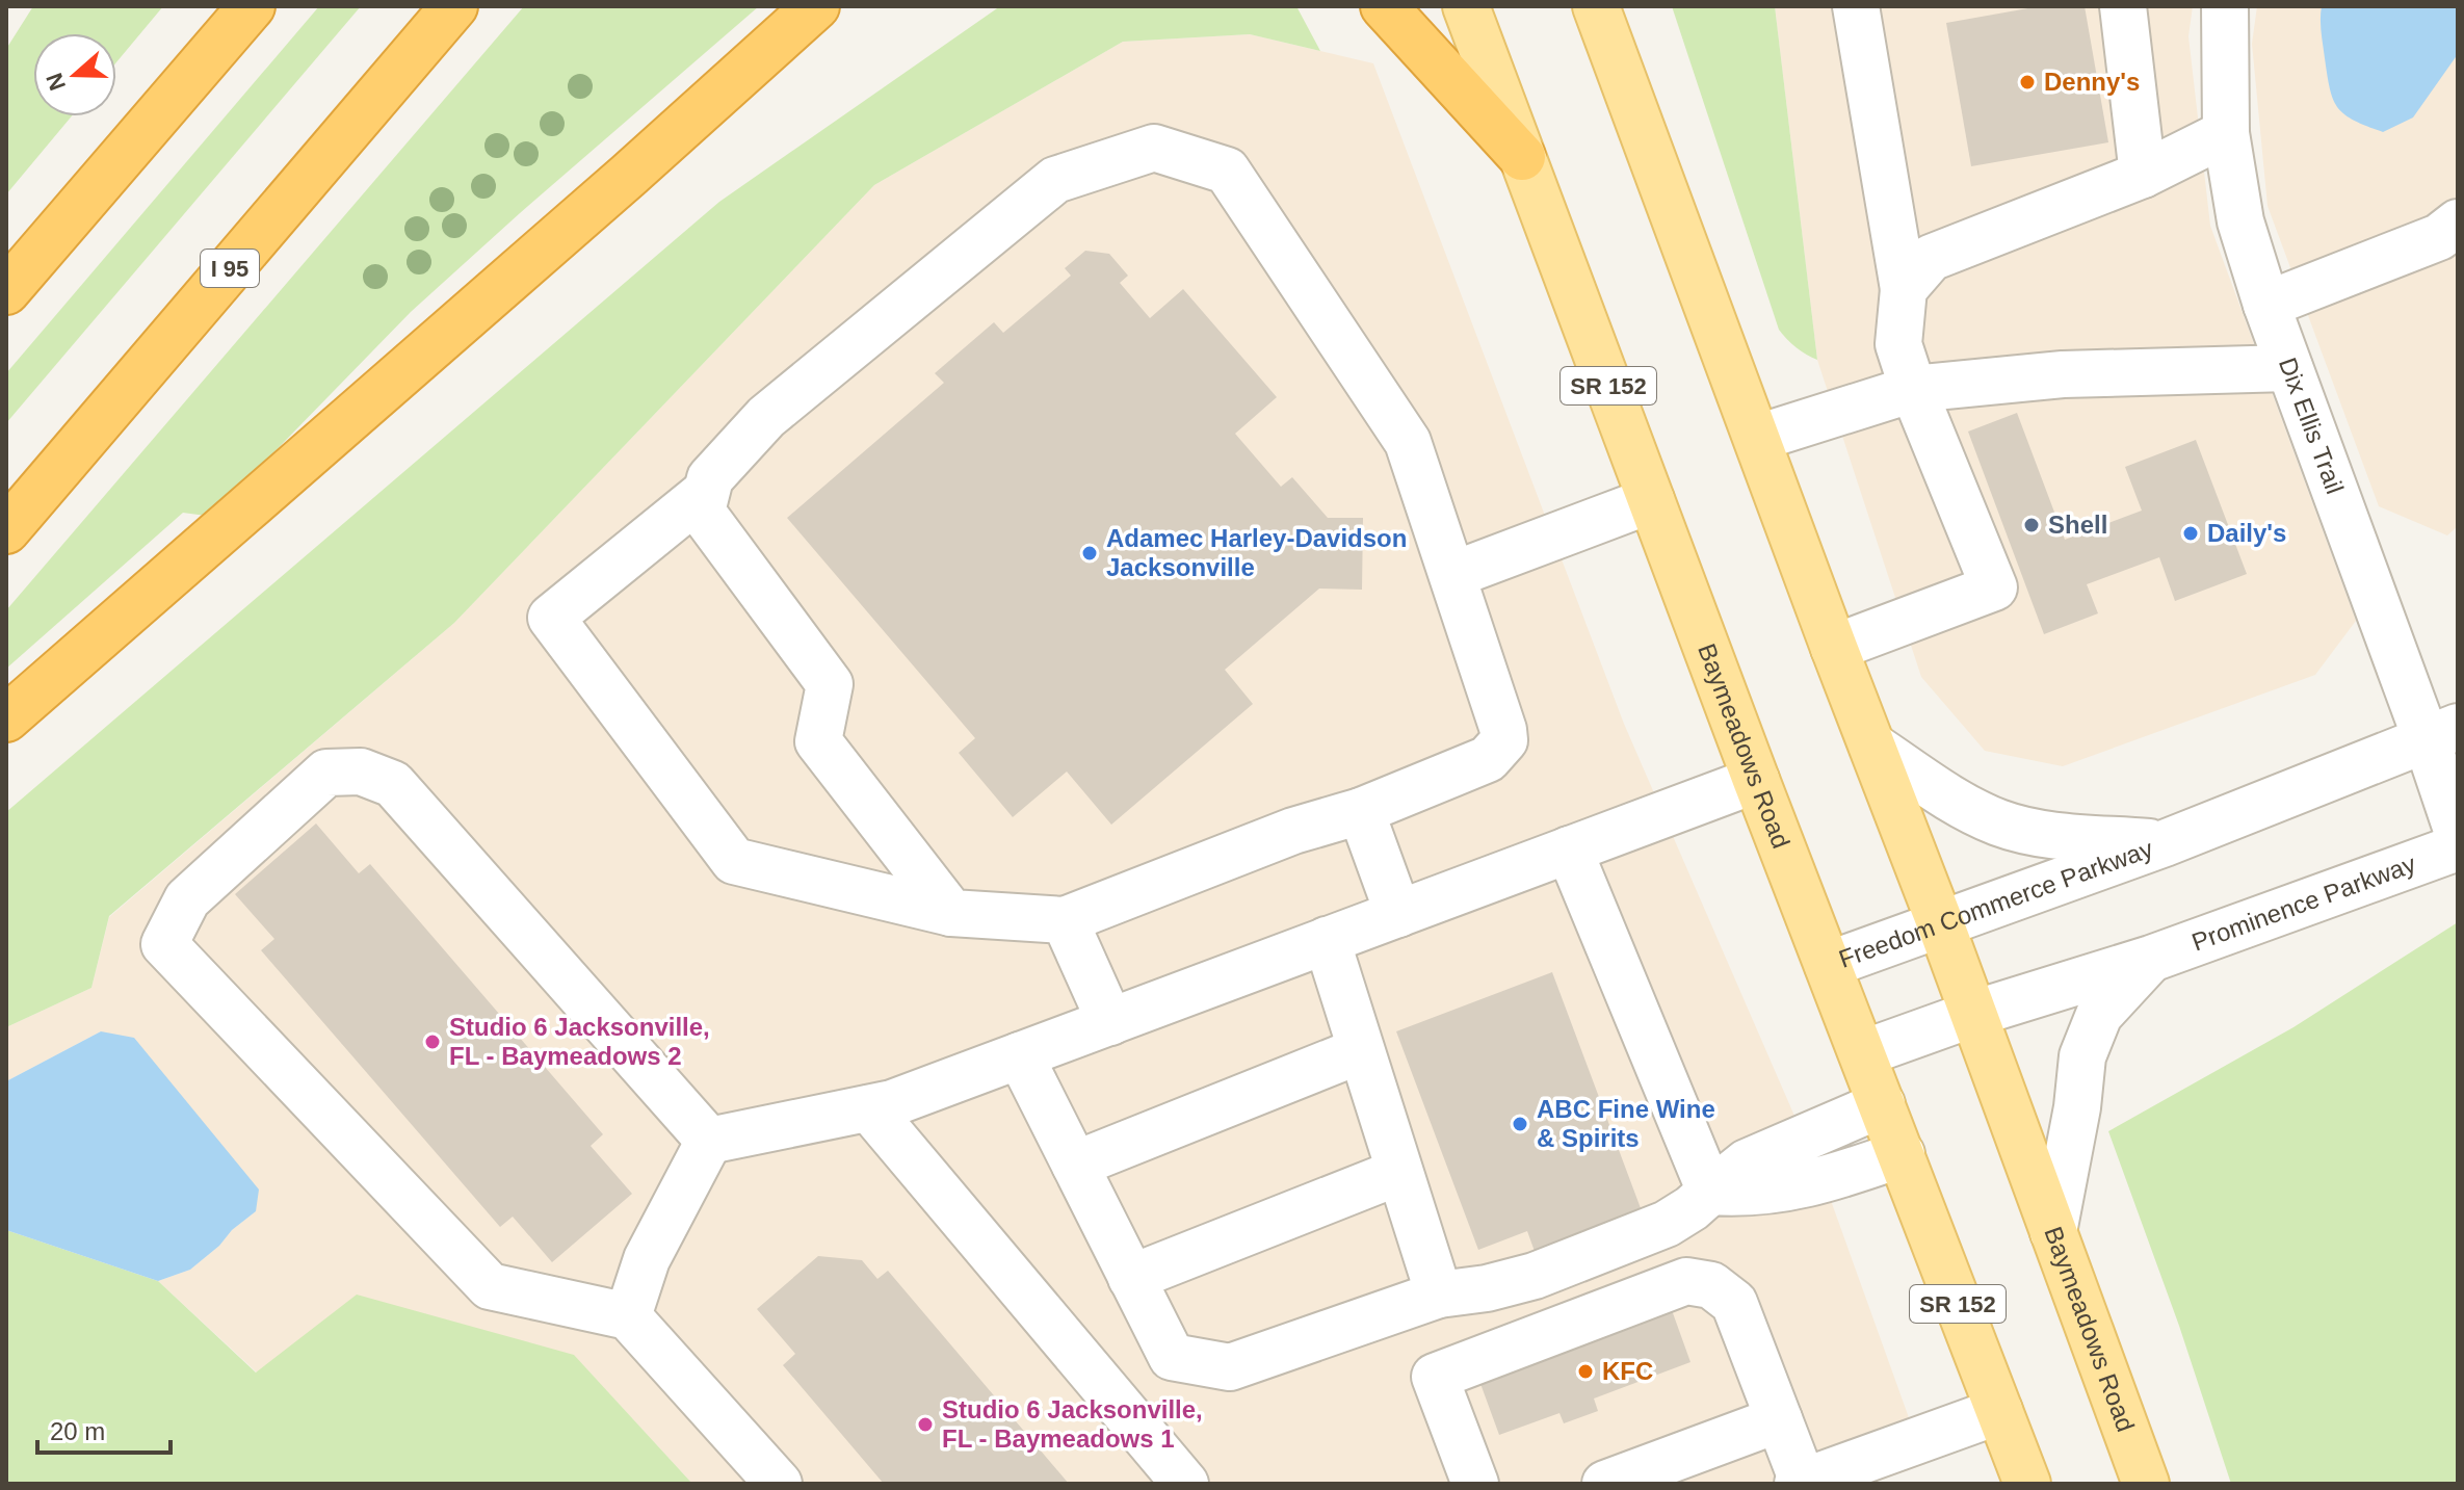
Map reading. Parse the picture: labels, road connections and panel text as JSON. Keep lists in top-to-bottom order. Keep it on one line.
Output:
{"streets":{"highway":["I 95"],"main road":["SR 152","Baymeadows Road"],"street":["Dix Ellis Trail","Freedom Commerce Parkway","Prominence Parkway"]},"crossings":[["Baymeadows Road","Freedom Commerce Parkway"]],"places":["Denny's","Shell","Daily's","Adamec Harley-Davidson Jacksonville","Studio 6 Jacksonville, FL - Baymeadows 2","ABC Fine Wine & Spirits","KFC","Studio 6 Jacksonville, FL - Baymeadows 1"],"scale_bar":"20 m","north":"left"}
